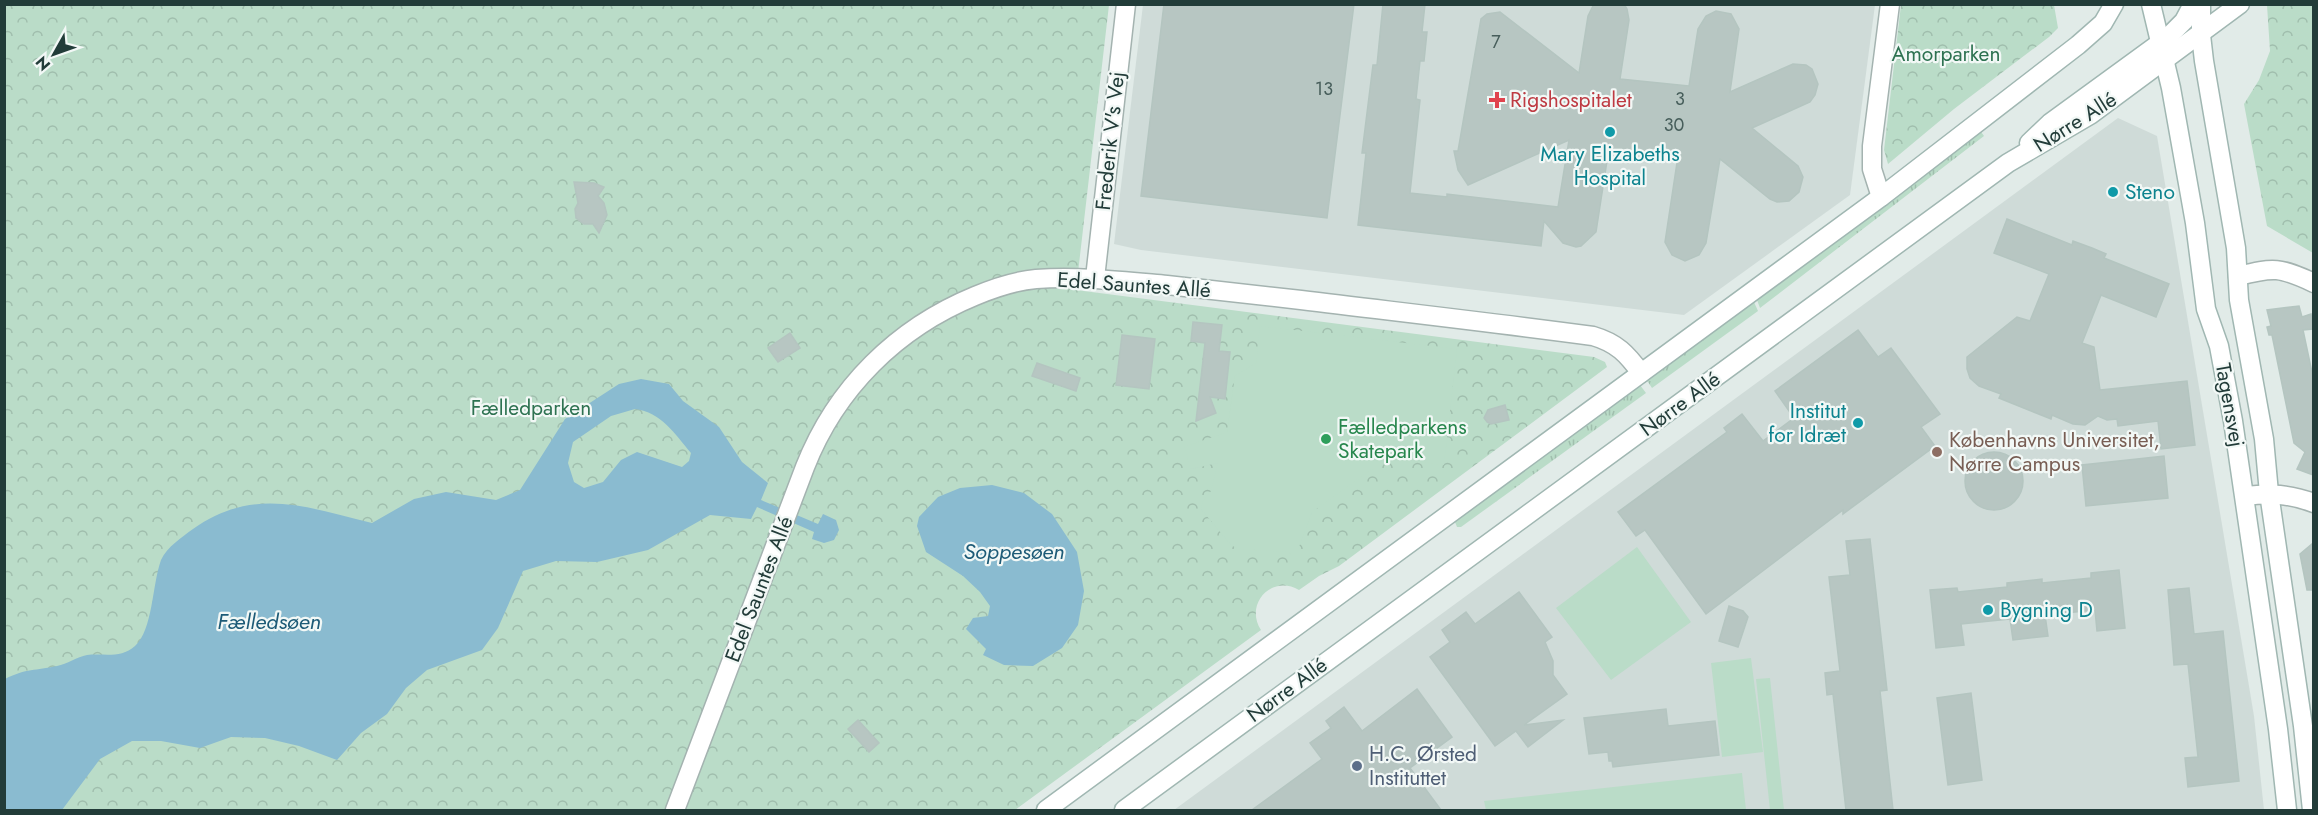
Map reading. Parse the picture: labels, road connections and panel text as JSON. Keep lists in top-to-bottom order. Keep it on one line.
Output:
{"streets":{"street":["Nørre Allé","Frederik V's Vej","Edel Sauntes Allé","Tagensvej"]},"crossings":[["Nørre Allé","Tagensvej"],["Frederik V's Vej","Edel Sauntes Allé"]],"water":["Soppesøen","Fælledsøen"],"parks":["Amorparken","Fælledparken"],"places":{"health":["Rigshospitalet"],"other":["Mary Elizabeths Hospital","Steno","Institut for Idræt","Fælledparkens Skatepark","Københavns Universitet, Nørre Campus","Bygning D","H.C. Ørsted Instituttet"]},"house_numbers":["7","13","3","30"],"north":"bottom left"}
